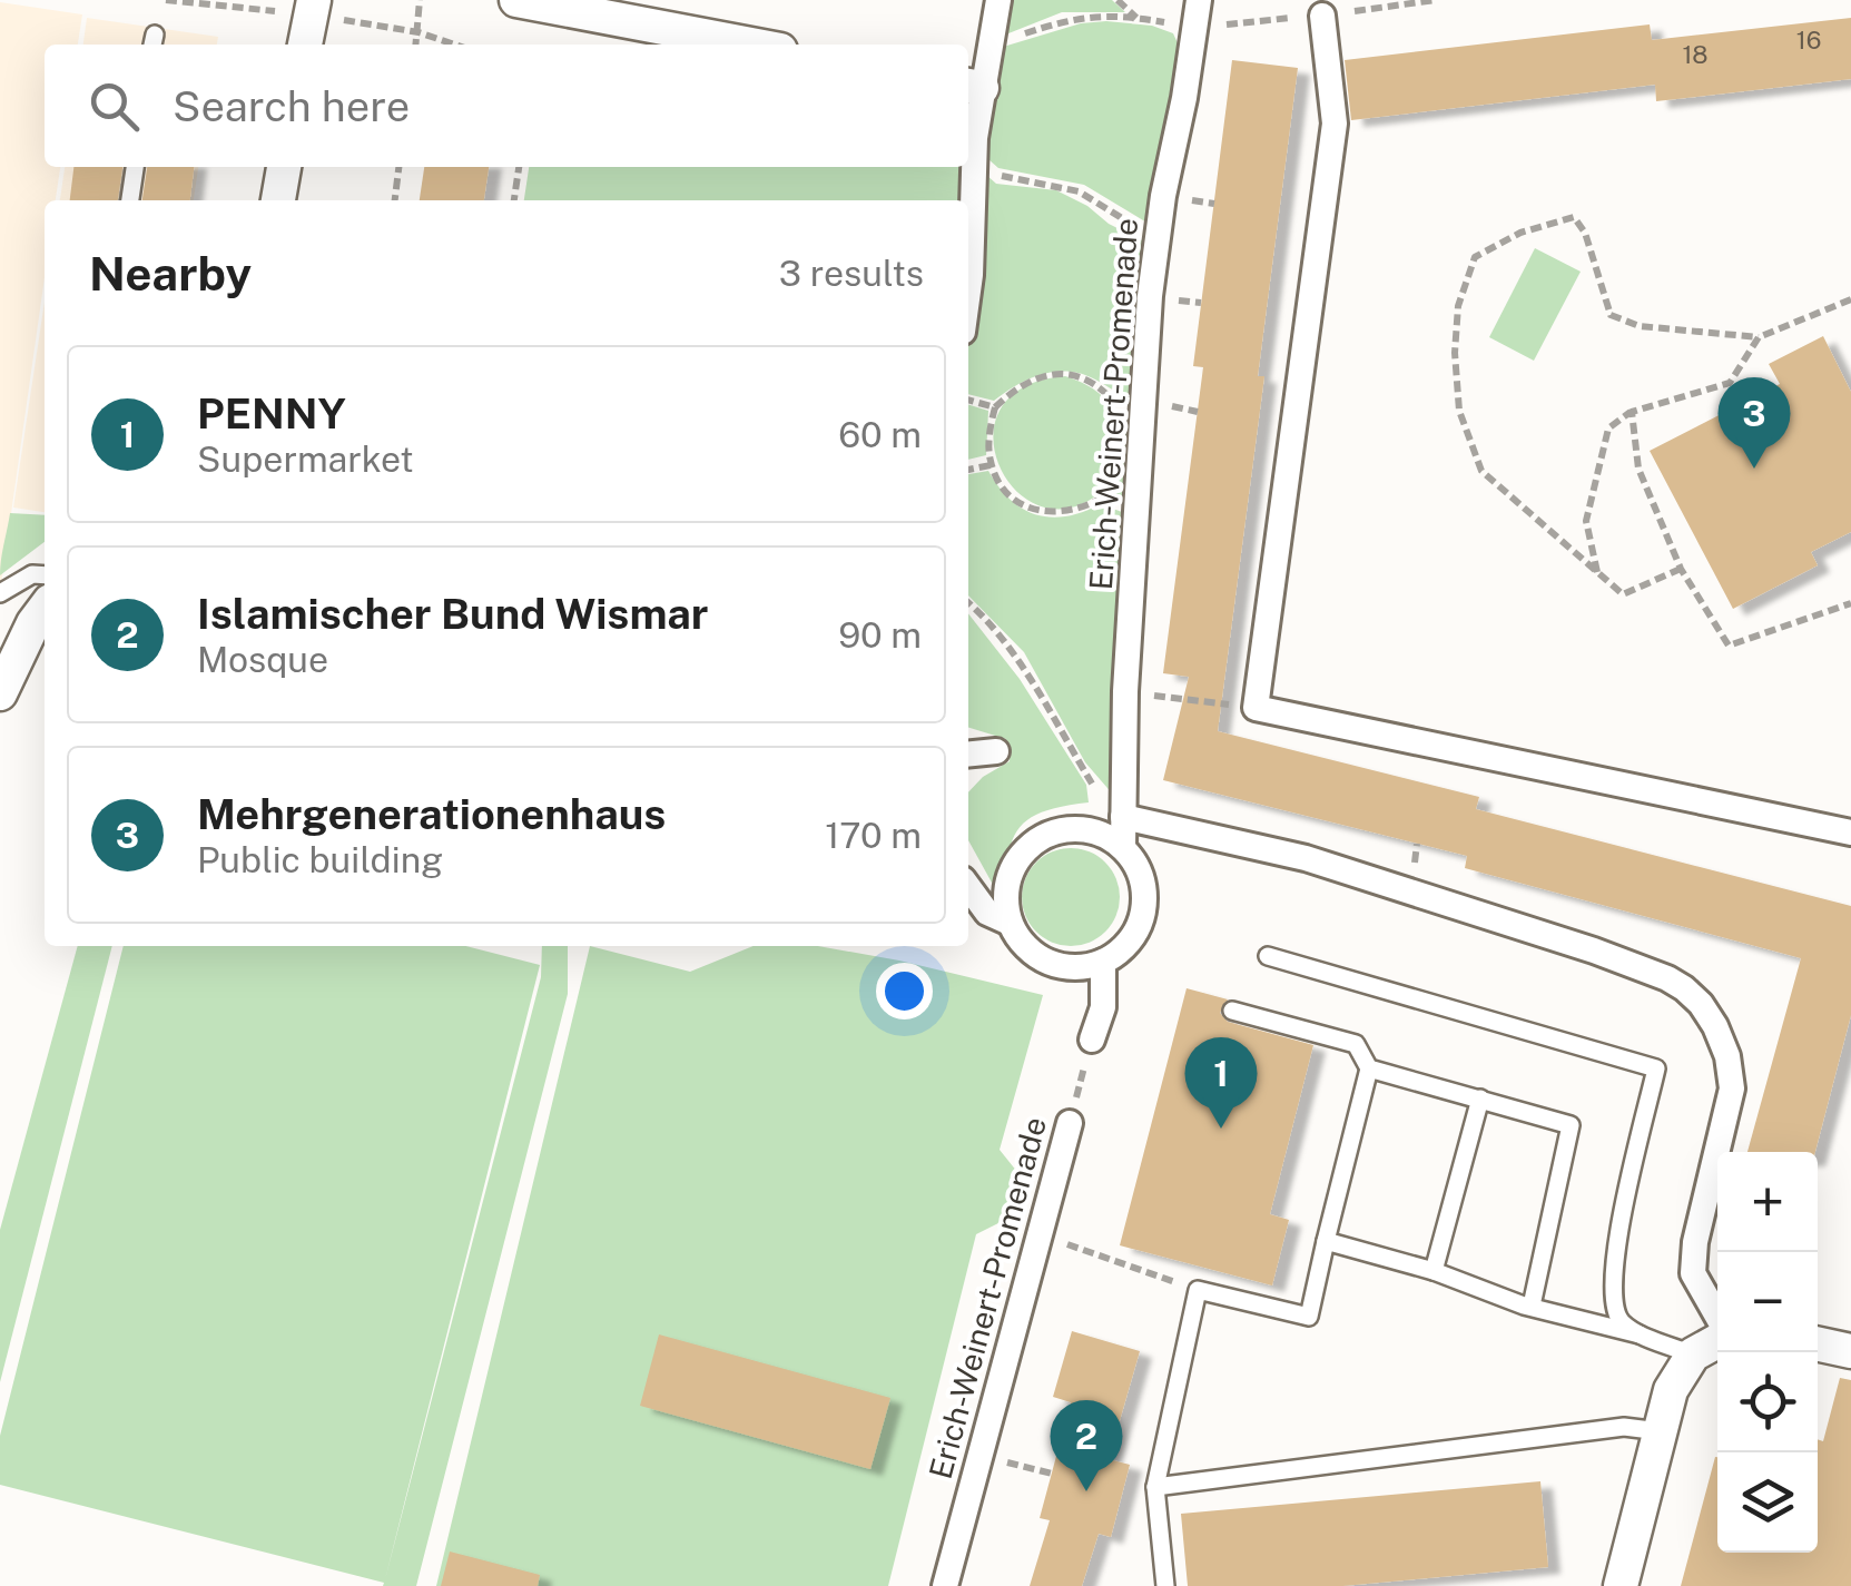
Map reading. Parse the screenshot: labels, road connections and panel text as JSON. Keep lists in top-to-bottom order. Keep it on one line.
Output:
{"streets":{"street":["Erich-Weinert-Promenade"]},"house_numbers":["16","18"],"page":{"search":"Search here","heading":["Nearby","3 results"],"list":[{"mark":"1","name":"PENNY","note":"Supermarket","value":"60 m"},{"mark":"2","name":"Islamischer Bund Wismar","note":"Mosque","value":"90 m"},{"mark":"3","name":"Mehrgenerationenhaus","note":"Public building","value":"170 m"}],"pins":["3","1","2"],"map_buttons":["+","−"]}}
